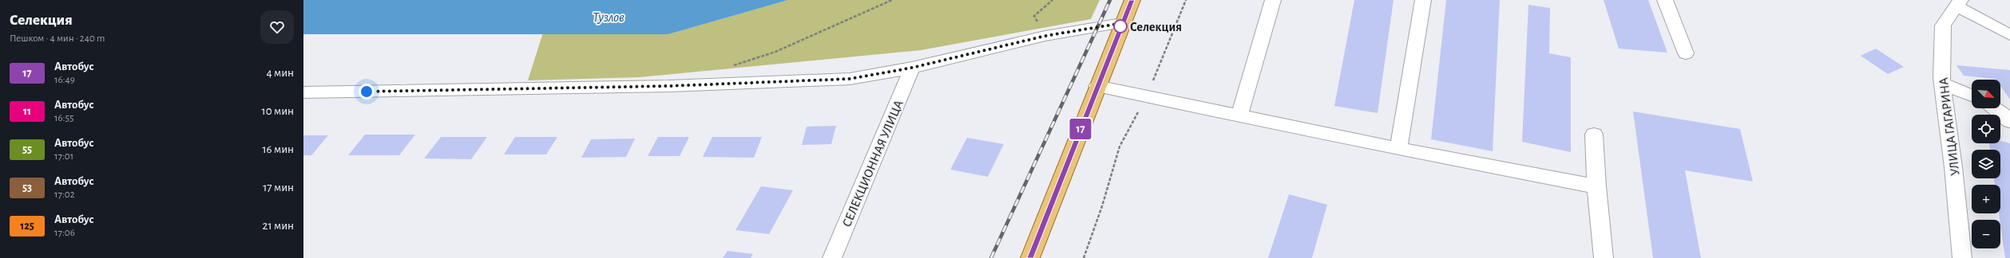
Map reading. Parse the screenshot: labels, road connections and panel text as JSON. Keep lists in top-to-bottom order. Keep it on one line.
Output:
{"streets":{"street":["УЛИЦА ГАГАРИНА","СЕЛЕКЦИОННАЯ УЛИЦА"]},"water":["Тузлов"],"places":["Селекция"],"lines":["bus line 17"],"north":"bottom right","page":{"heading":["Селекция","Пешком · 4 мин · 240 m"],"on_map":"17","list":[{"mark":"17","name":"Автобус","note":"16:49","value":"4 мин"},{"mark":"11","name":"Автобус","note":"16:55","value":"10 мин"},{"mark":"55","name":"Автобус","note":"17:01","value":"16 мин"},{"mark":"53","name":"Автобус","note":"17:02","value":"17 мин"},{"mark":"125","name":"Автобус","note":"17:06","value":"21 мин"}],"map_buttons":["+","−"]}}
